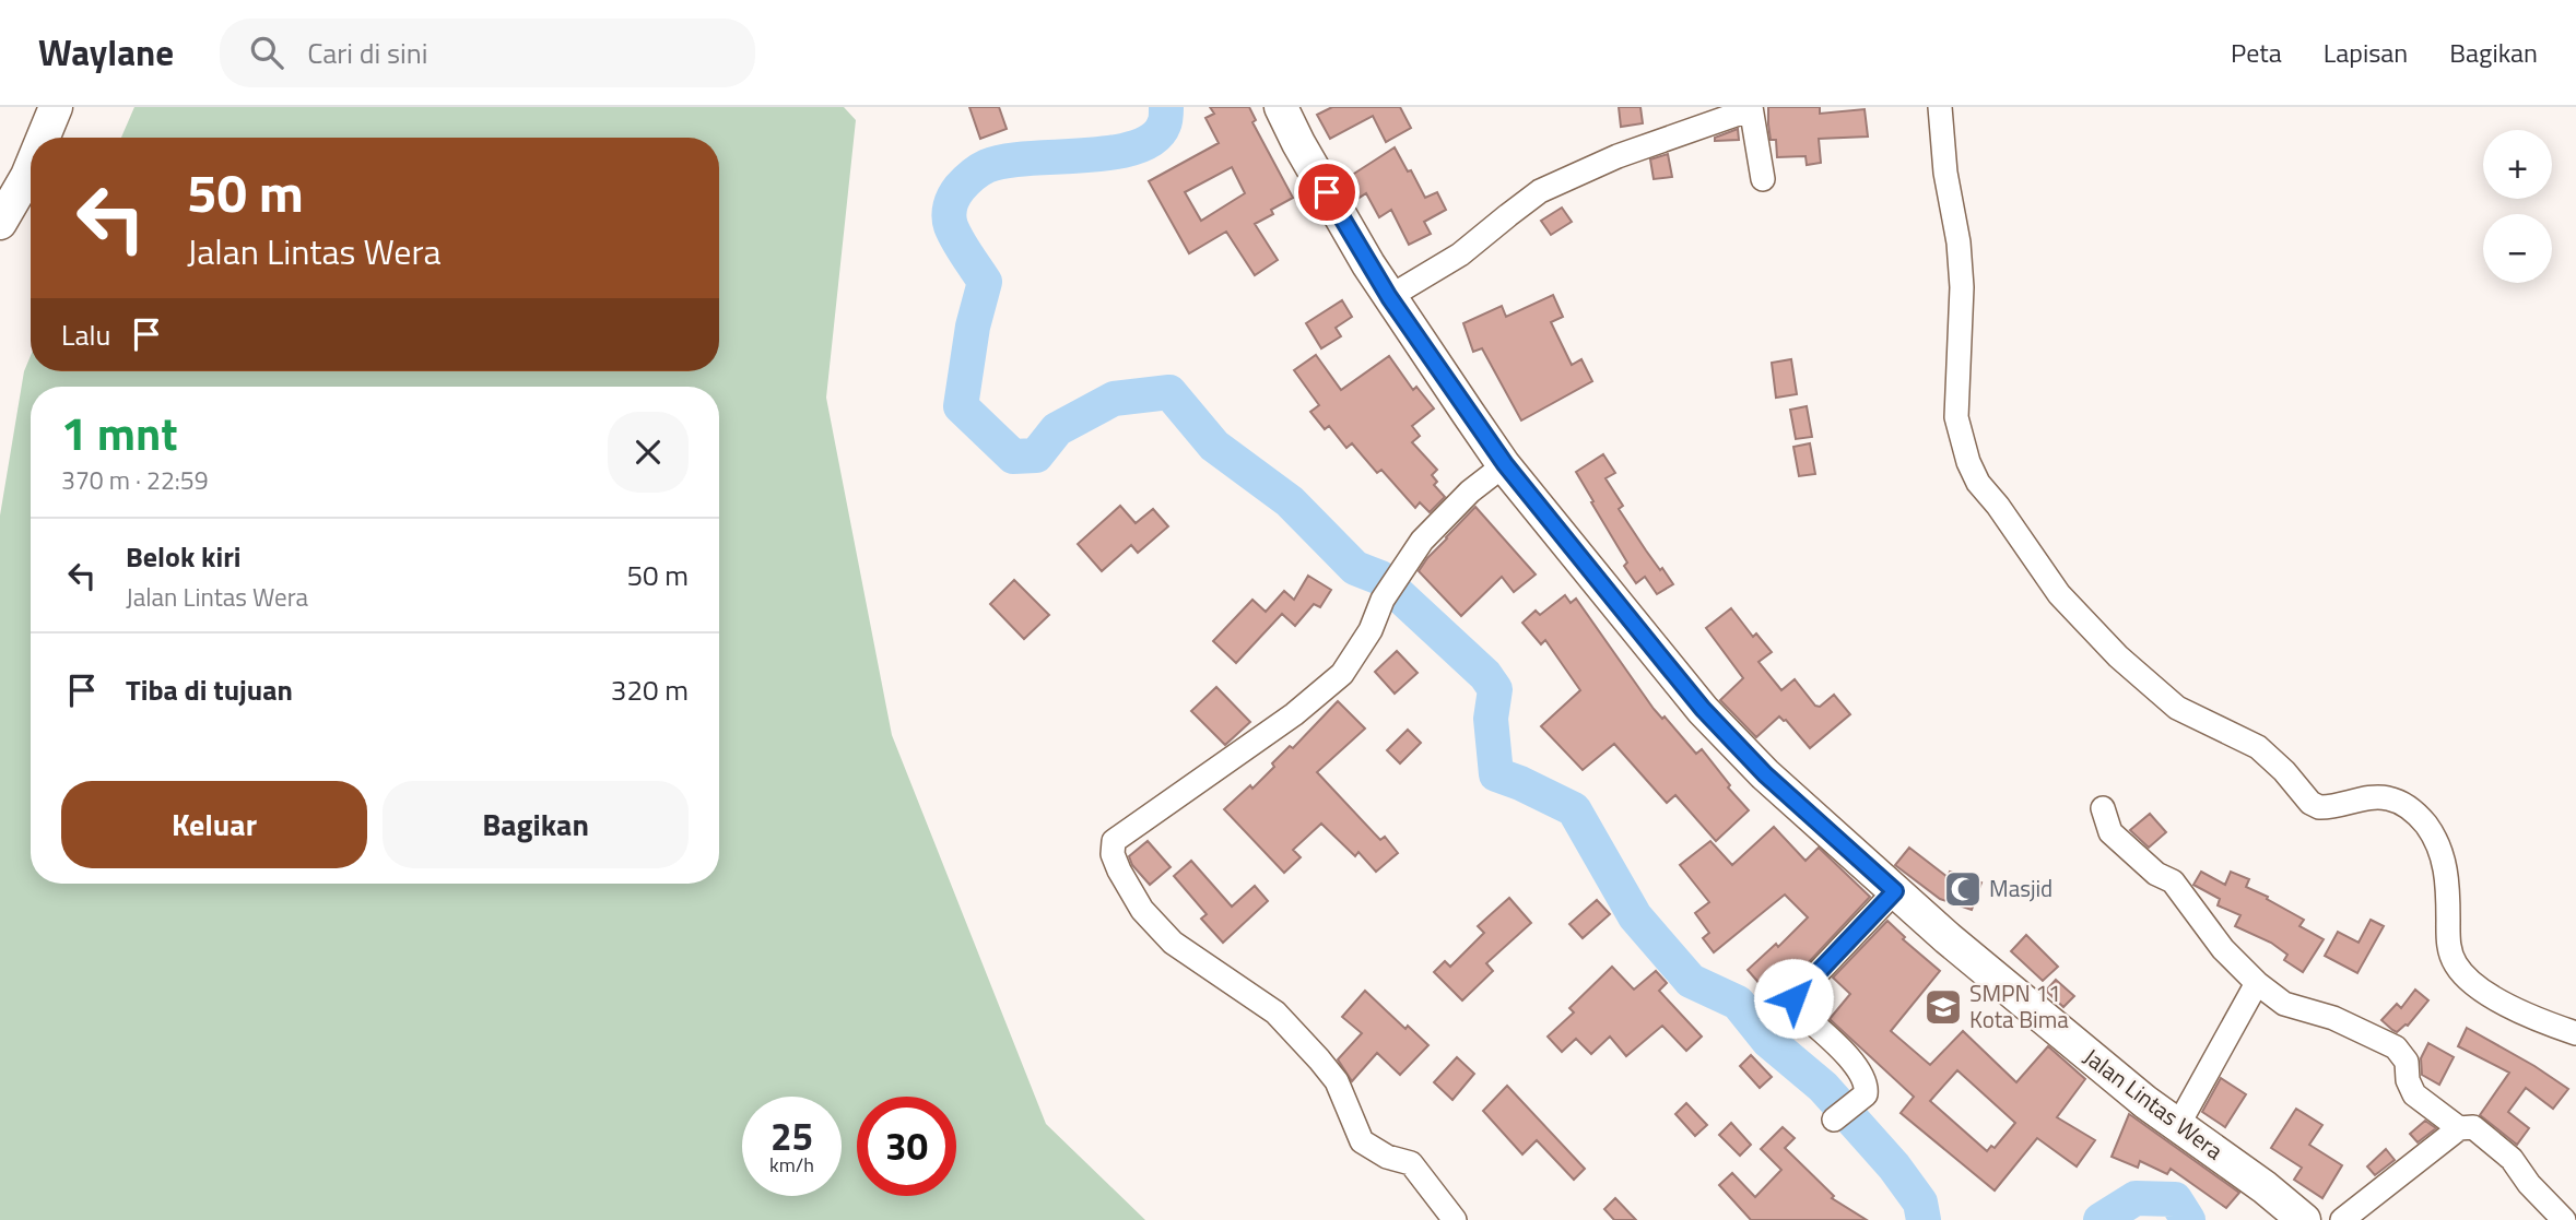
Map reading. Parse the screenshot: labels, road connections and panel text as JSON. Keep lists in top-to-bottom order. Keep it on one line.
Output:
{"streets":{"main road":["Jalan Lintas Wera"]},"places":{"mosque":["Masjid"],"school or university":["SMPN 11 Kota Bima"]},"page":{"header":"Waylane","search":"Cari di sini","nav":["Peta","Lapisan","Bagikan"],"map_buttons":["+","−"],"turn":["50 m","Jalan Lintas Wera"],"then":"Lalu","heading":["1 mnt","370 m · 22:59"],"list":[{"name":"Belok kiri","note":"Jalan Lintas Wera","value":"50 m"},{"name":"Tiba di tujuan","value":"320 m"}],"buttons":["Keluar","Bagikan"],"speed":"25 km/h","limit":"30"}}
